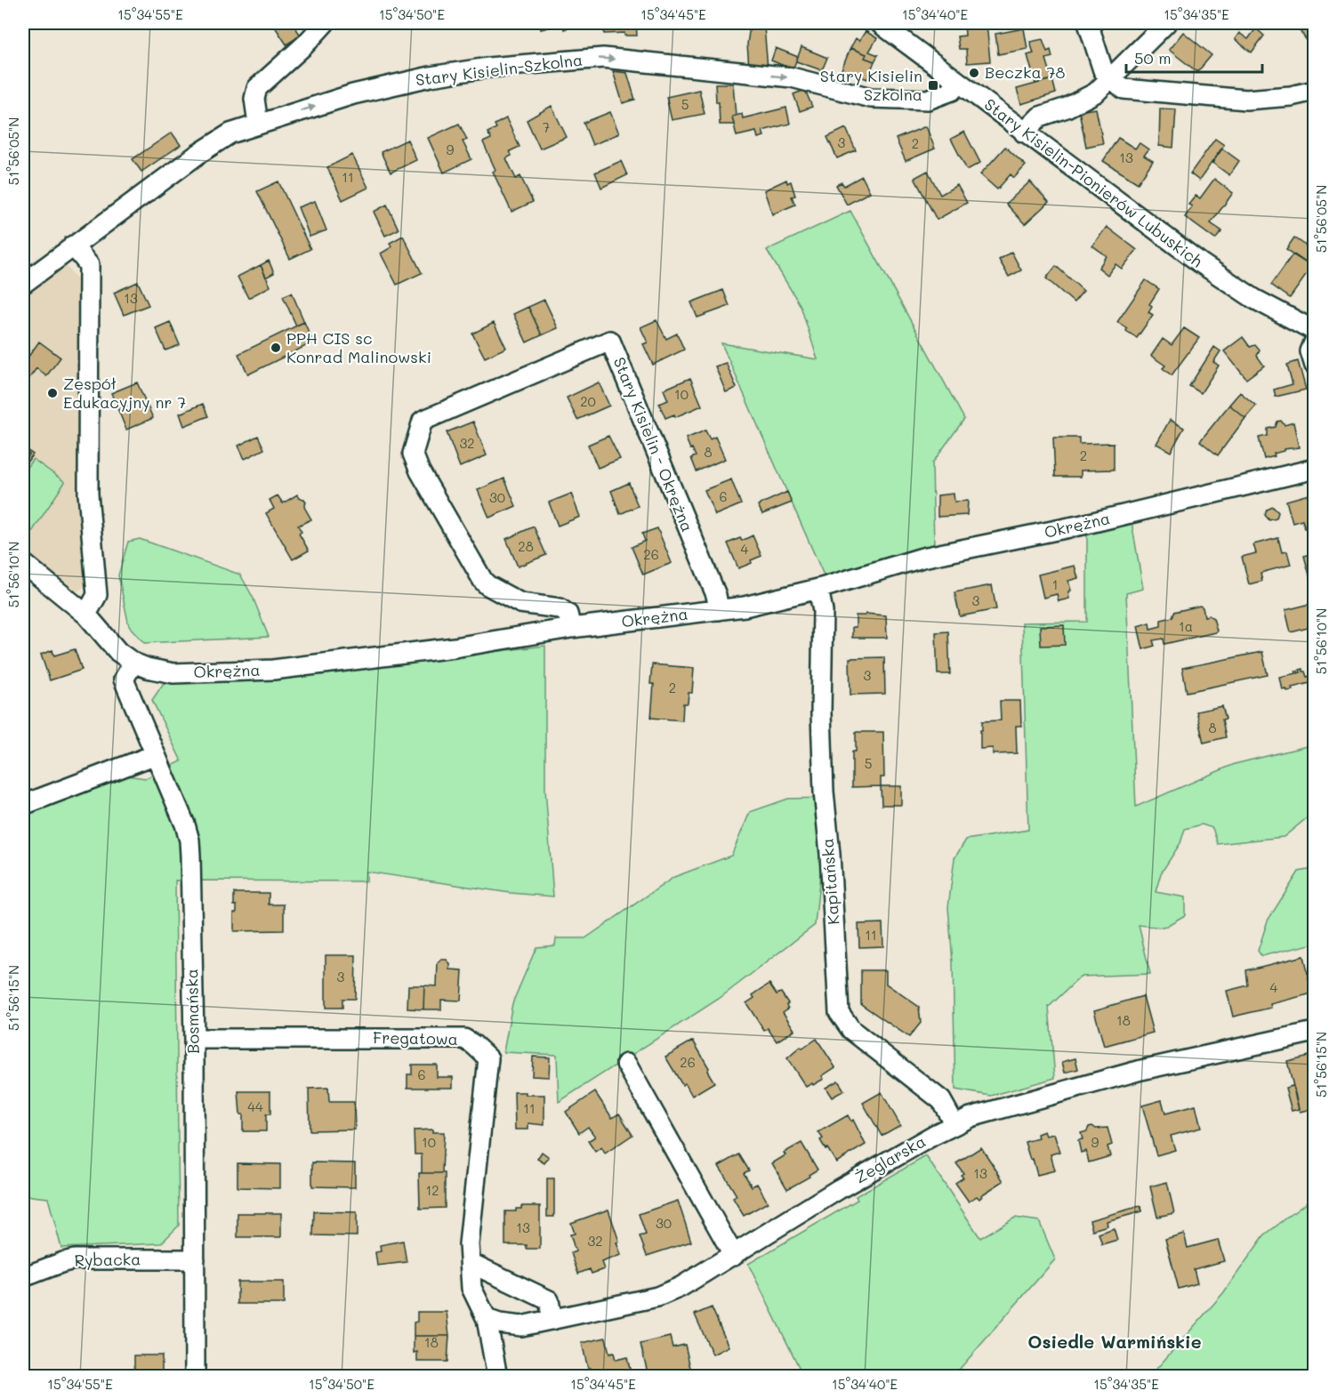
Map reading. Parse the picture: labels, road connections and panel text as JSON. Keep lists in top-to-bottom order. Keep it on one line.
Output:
{"streets":{"street":["Stary Kisielin-Szkolna","Stary Kisielin-Pionierów Lubuskich","Stary Kisielin - Okrężna","Okrężna","Kapitańska","Bosmańska","Fregatowa","Żeglarska","Rybacka"]},"crossings":[["Stary Kisielin-Szkolna","Stary Kisielin-Pionierów Lubuskich"],["Stary Kisielin - Okrężna","Okrężna"],["Okrężna","Kapitańska"],["Okrężna","Bosmańska"],["Kapitańska","Żeglarska"],["Bosmańska","Fregatowa"],["Bosmańska","Rybacka"],["Fregatowa","Żeglarska"]],"one_way":["Stary Kisielin-Szkolna"],"districts":["Osiedle Warmińskie"],"places":{"other":["Beczka 78","PPH CIS sc Konrad Malinowski","Zespół Edukacyjny nr 7"],"transit":["Stary Kisielin Szkolna"]},"house_numbers":["5","7","3","2","9","13","11","13","10","20","32","8","2","6","30","28","4","26","1","3","1a","3","2","8","5","11","3","4","18","26","6","44","11","10","9","13","12","30","13","32","18"],"scale_bar":"50 m","coordinates":["15°34'55\"E","15°34'50\"E","15°34'45\"E","15°34'40\"E","15°34'35\"E","51°56'05\"N","51°56'10\"N","51°56'15\"N"]}
